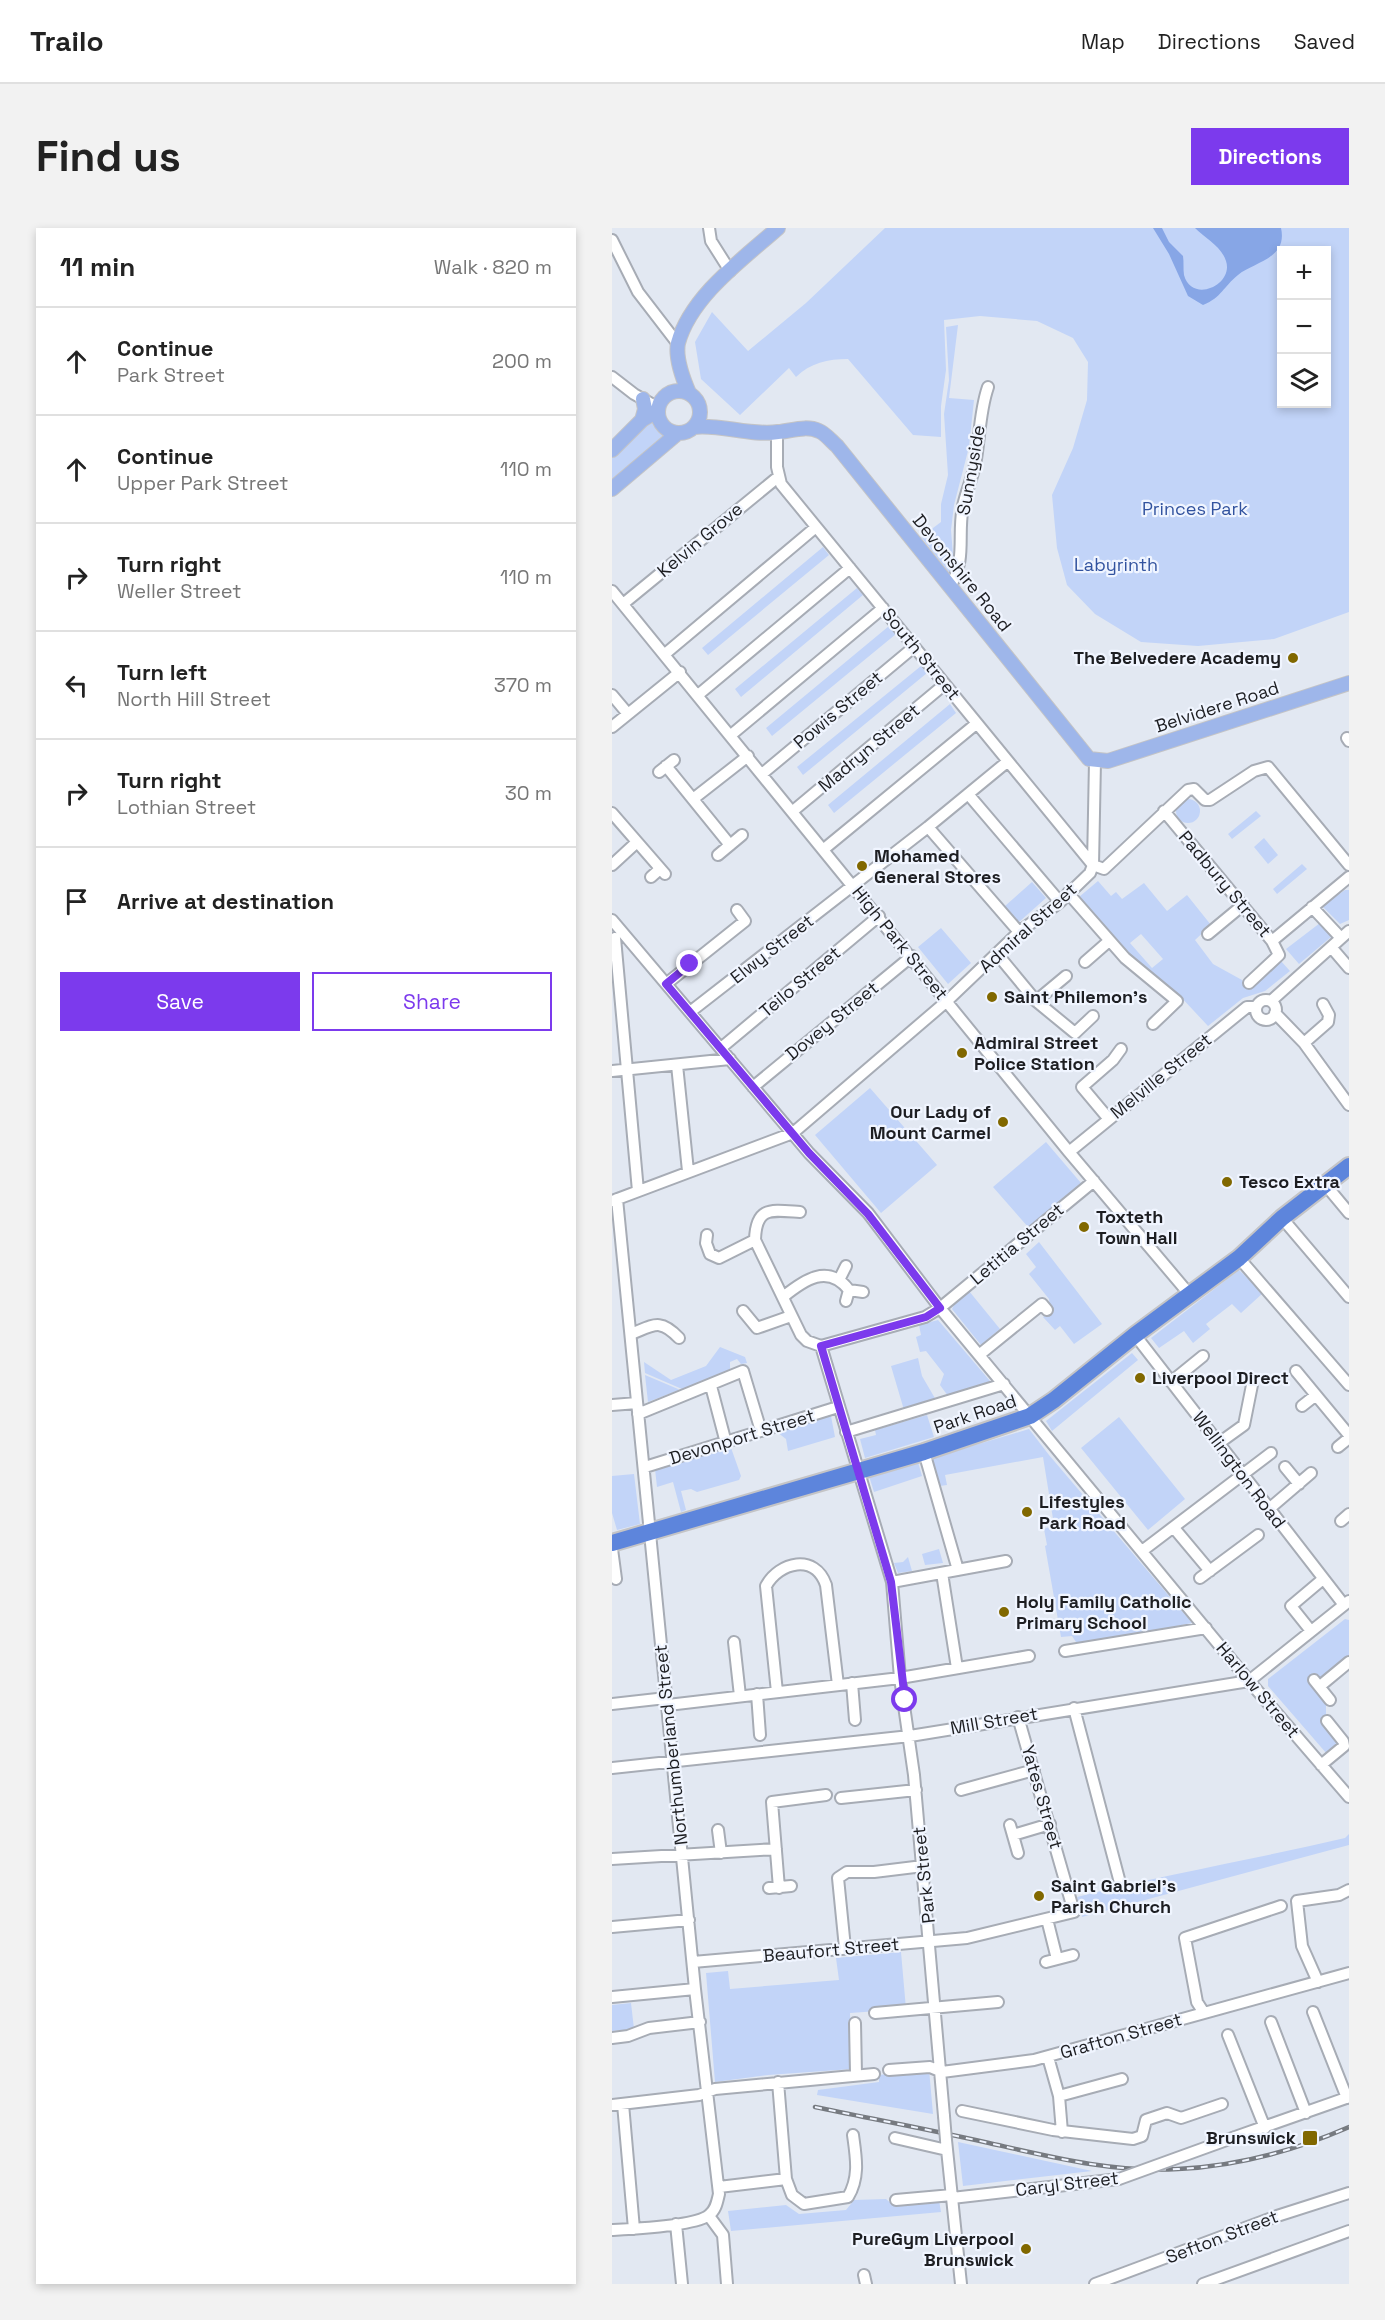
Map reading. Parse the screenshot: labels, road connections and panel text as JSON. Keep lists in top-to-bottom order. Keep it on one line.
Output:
{"streets":{"highway":["Park Road"],"main road":["Devonshire Road","Belvidere Road"],"street":["Sunnyside","Kelvin Grove","South Street","Powis Street","Madryn Street","Padbury Street","Admiral Street","High Park Street","Elwy Street","Teilo Street","Dovey Street","Melville Street","Letitia Street","Devonport Street","Wellington Road","Harlow Street","Mill Street","Northumberland Street","Yates Street","Park Street","Beaufort Street","Grafton Street","Caryl Street","Sefton Street"]},"crossings":[["Sunnyside","Devonshire Road"],["Kelvin Grove","South Street"],["Kelvin Grove","High Park Street"],["Devonshire Road","Belvidere Road"],["South Street","Powis Street"],["South Street","Madryn Street"],["South Street","Admiral Street"],["South Street","Elwy Street"],["Powis Street","High Park Street"],["Madryn Street","High Park Street"],["Admiral Street","High Park Street"],["Admiral Street","Harlow Street"],["High Park Street","Elwy Street"],["High Park Street","Teilo Street"],["High Park Street","Dovey Street"],["High Park Street","Melville Street"],["High Park Street","Letitia Street"],["High Park Street","Park Road"],["Elwy Street","Harlow Street"],["Teilo Street","Harlow Street"],["Dovey Street","Harlow Street"],["Letitia Street","Harlow Street"],["Letitia Street","Park Street"],["Park Road","Wellington Road"],["Park Road","Harlow Street"],["Park Road","Northumberland Street"],["Park Road","Park Street"],["Devonport Street","Northumberland Street"],["Devonport Street","Park Street"],["Harlow Street","Mill Street"],["Mill Street","Northumberland Street"],["Mill Street","Yates Street"],["Mill Street","Park Street"],["Northumberland Street","Beaufort Street"],["Yates Street","Beaufort Street"],["Park Street","Beaufort Street"],["Park Street","Grafton Street"],["Park Street","Caryl Street"]],"parks":["Princes Park","Labyrinth"],"places":{"other":["The Belvedere Academy","Mohamed General Stores","Saint Philemon's","Admiral Street Police Station","Our Lady of Mount Carmel","Tesco Extra","Toxteth Town Hall","Liverpool Direct","Lifestyles Park Road","Holy Family Catholic Primary School","Saint Gabriel's Parish Church","PureGym Liverpool Brunswick"],"transit":["Brunswick"]},"page":{"header":"Trailo","nav":["Map","Directions","Saved"],"buttons":["Directions",["Save","Share"]],"title":"Find us","heading":["11 min","Walk · 820 m"],"map_buttons":["+","−"],"list":[["Continue","Park Street","200 m"],["Continue","Upper Park Street","110 m"],["Turn right","Weller Street","110 m"],["Turn left","North Hill Street","370 m"],["Turn right","Lothian Street","30 m"],"Arrive at destination"]}}
